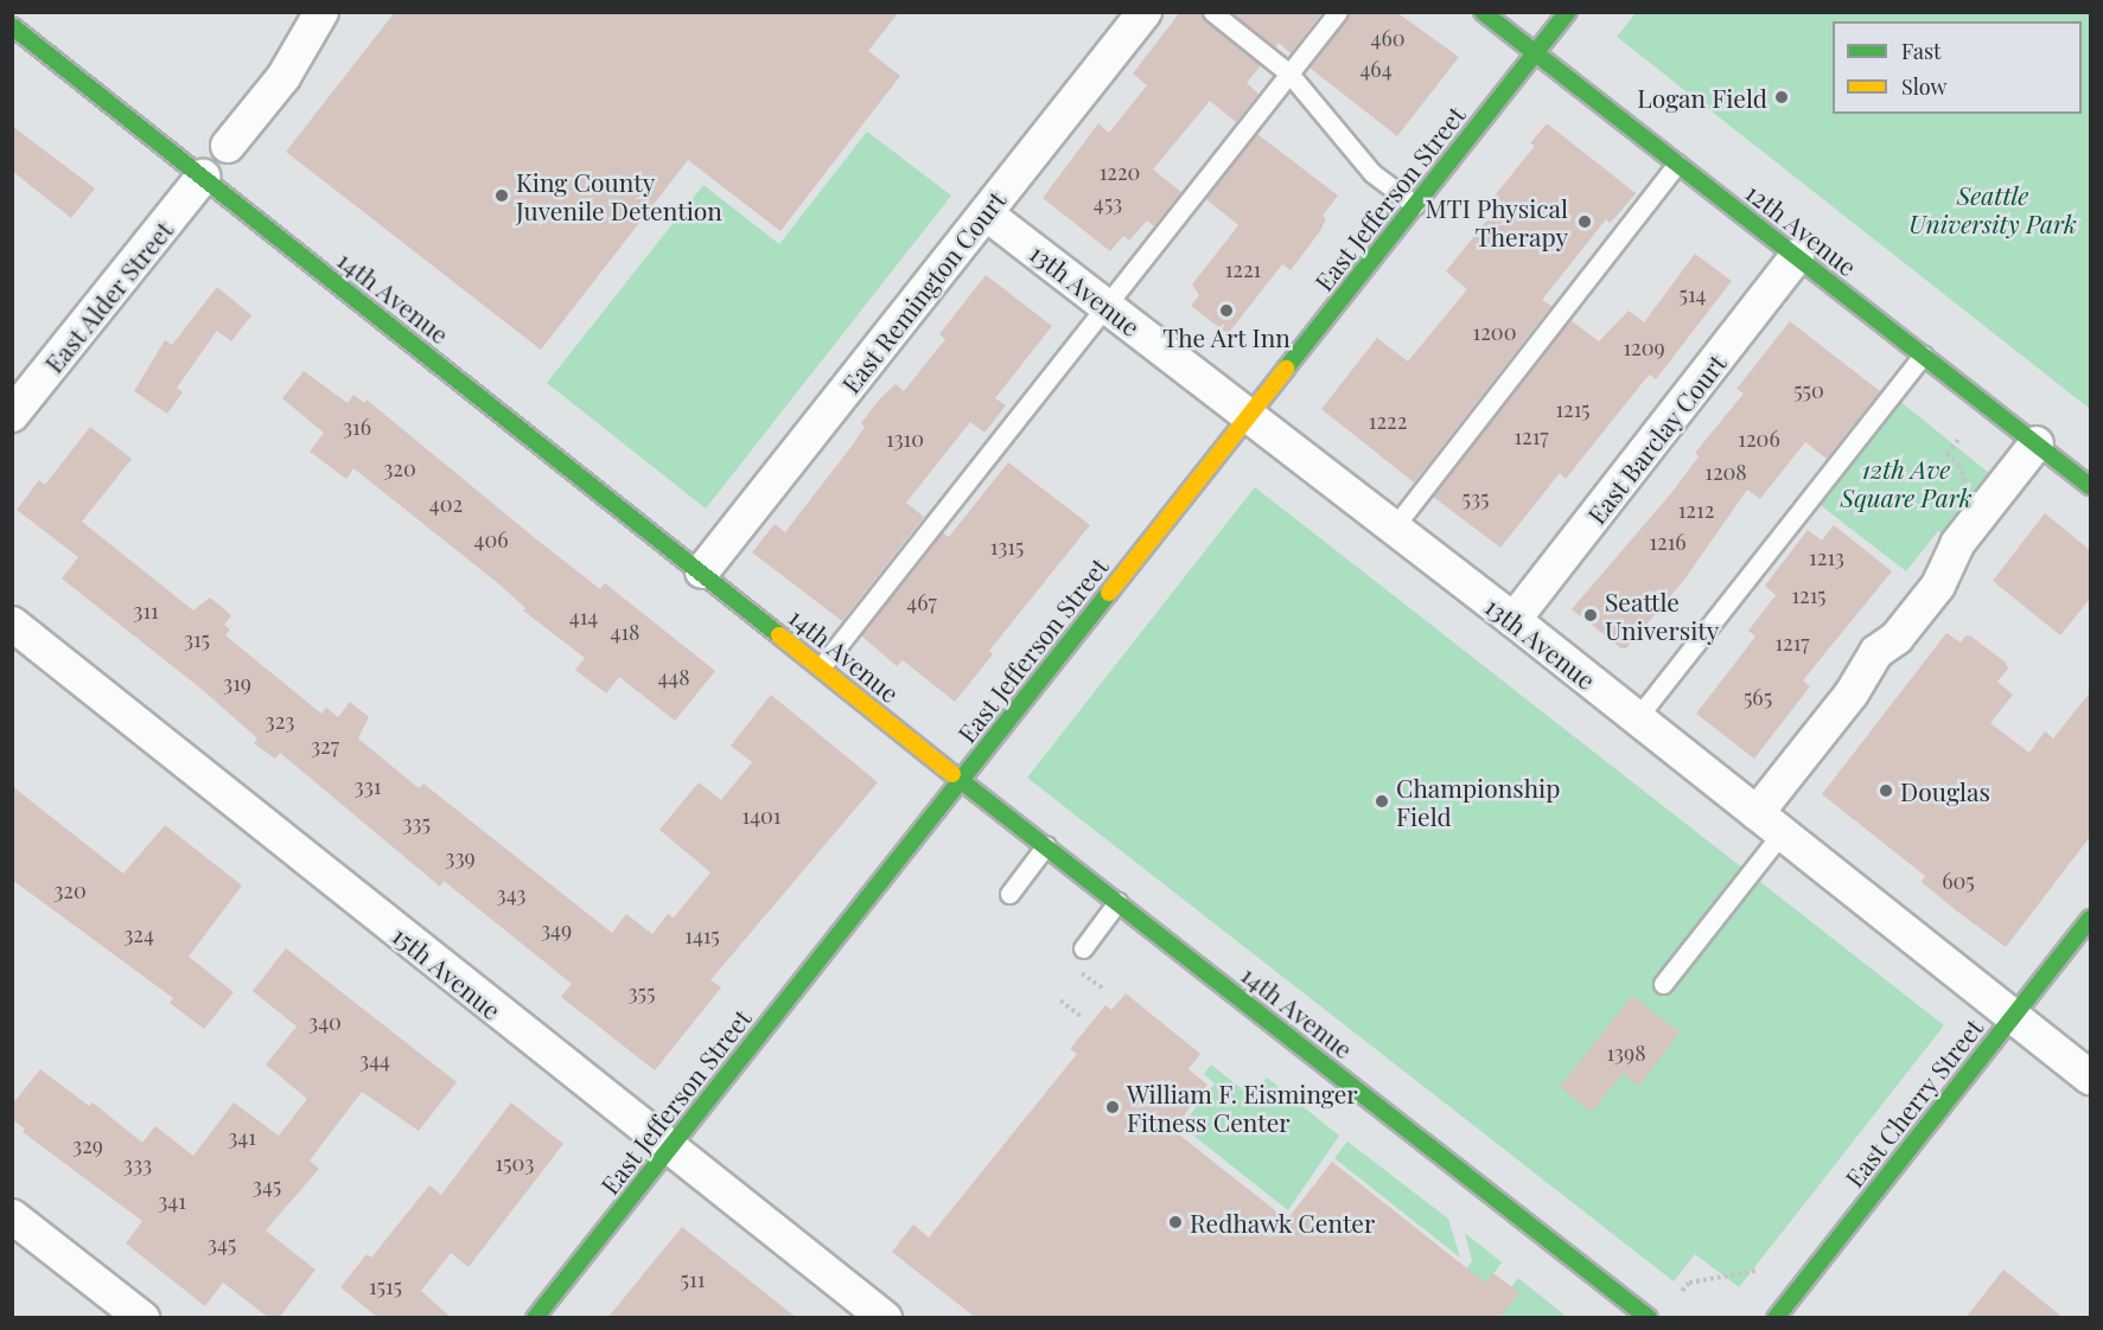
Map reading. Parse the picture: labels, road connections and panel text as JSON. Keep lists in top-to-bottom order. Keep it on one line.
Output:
{"streets":{"street":["East Jefferson Street","12th Avenue","13th Avenue","East Remington Court","East Alder Street","14th Avenue","East Barclay Court","15th Avenue","East Cherry Street"]},"crossings":[["East Jefferson Street","12th Avenue"],["East Jefferson Street","13th Avenue"],["East Jefferson Street","14th Avenue"],["East Jefferson Street","15th Avenue"],["12th Avenue","East Barclay Court"],["13th Avenue","East Remington Court"],["13th Avenue","East Barclay Court"],["13th Avenue","East Cherry Street"],["East Remington Court","14th Avenue"],["East Alder Street","14th Avenue"]],"parks":["Seattle University Park","12th Ave Square Park"],"places":["Logan Field","King County Juvenile Detention","MTI Physical Therapy","The Art Inn","Seattle University","Douglas","Championship Field","William F. Eisminger Fitness Center","Redhawk Center"],"house_numbers":["460","464","1220","453","1221","514","1200","1209","550","1215","1222","316","1217","1310","1206","320","1208","535","402","1212","406","1216","1315","1213","1215","467","311","414","418","315","1217","448","319","565","323","327","331","1401","335","339","605","320","343","349","324","1415","355","340","1398","344","341","329","1503","333","345","341","345","511","1515"],"legend":["Fast","Slow"]}
